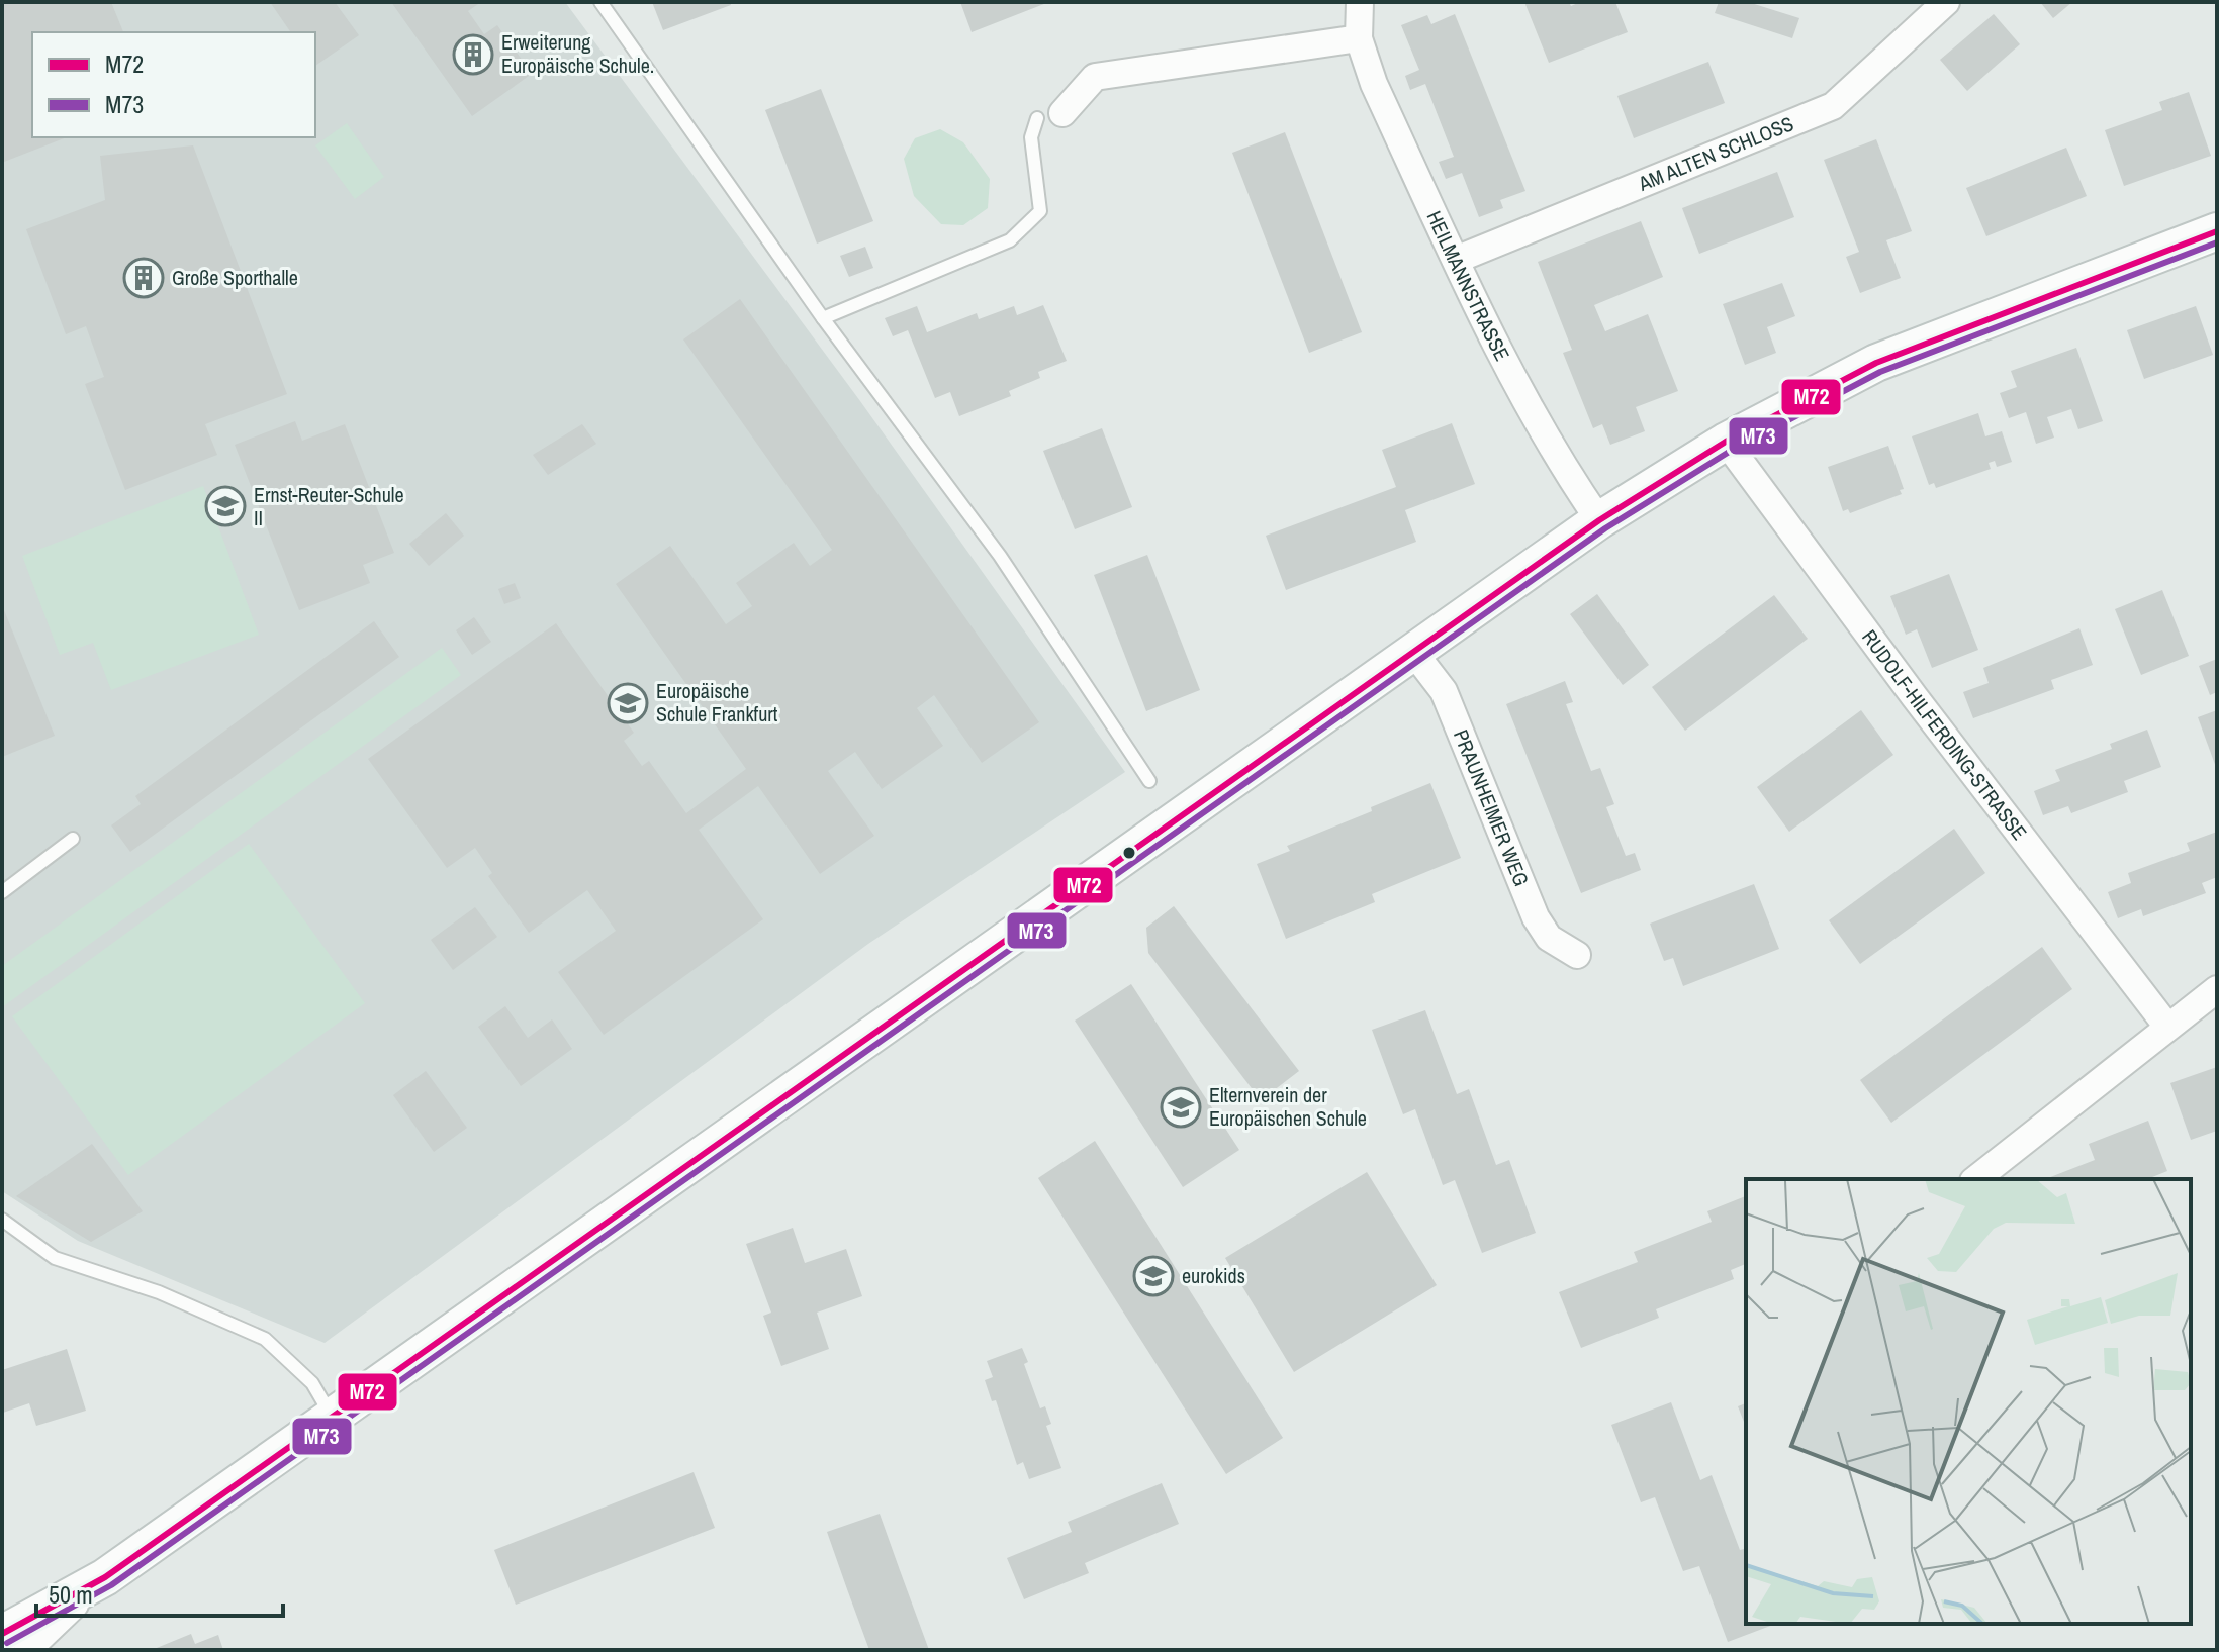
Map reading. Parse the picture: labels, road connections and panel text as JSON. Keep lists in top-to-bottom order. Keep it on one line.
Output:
{"streets":{"street":["AM ALTEN SCHLOSS","HEILMANNSTRASSE","RUDOLF-HILFERDING-STRASSE","PRAUNHEIMER WEG"]},"crossings":[["AM ALTEN SCHLOSS","HEILMANNSTRASSE"]],"places":{"building":["Erweiterung Europäische Schule.","Große Sporthalle"],"school or university":["Ernst-Reuter-Schule II","Europäische Schule Frankfurt","Elternverein der Europäischen Schule","eurokids"]},"lines":["transit line M72","transit line M73"],"legend":["M72","M73"],"scale_bar":"50 m"}
